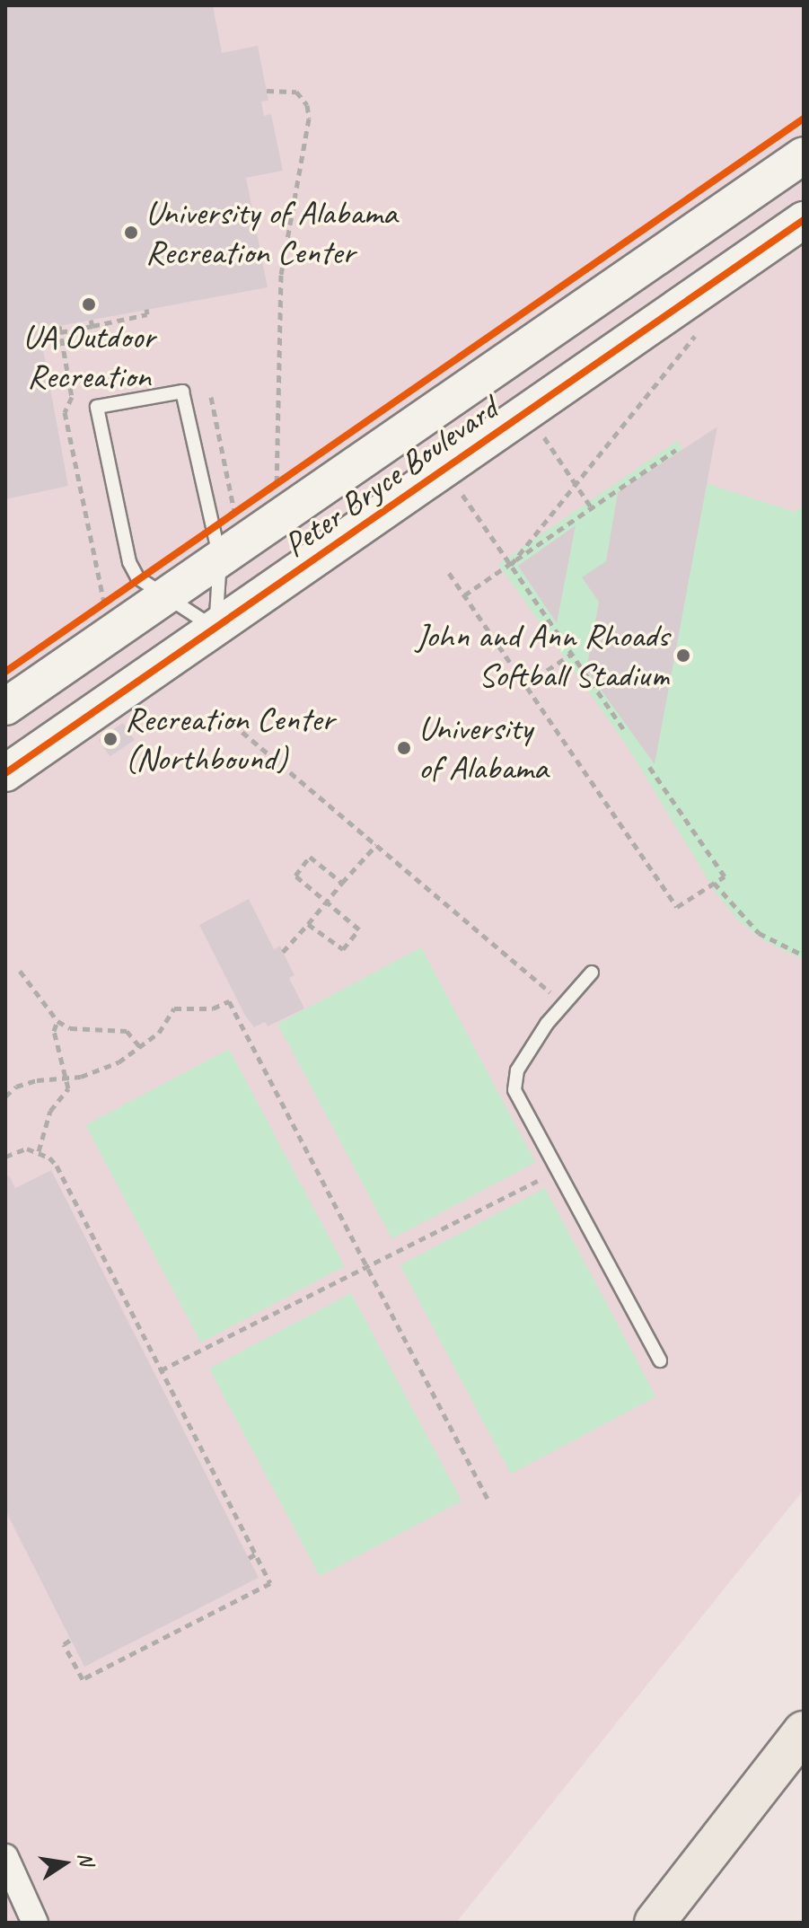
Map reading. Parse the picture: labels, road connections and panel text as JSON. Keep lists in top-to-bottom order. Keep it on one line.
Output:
{"streets":{"street":["Peter Bryce Boulevard"]},"places":["University of Alabama Recreation Center","UA Outdoor Recreation","John and Ann Rhoads Softball Stadium","Recreation Center (Northbound)","University of Alabama"],"north":"right"}
